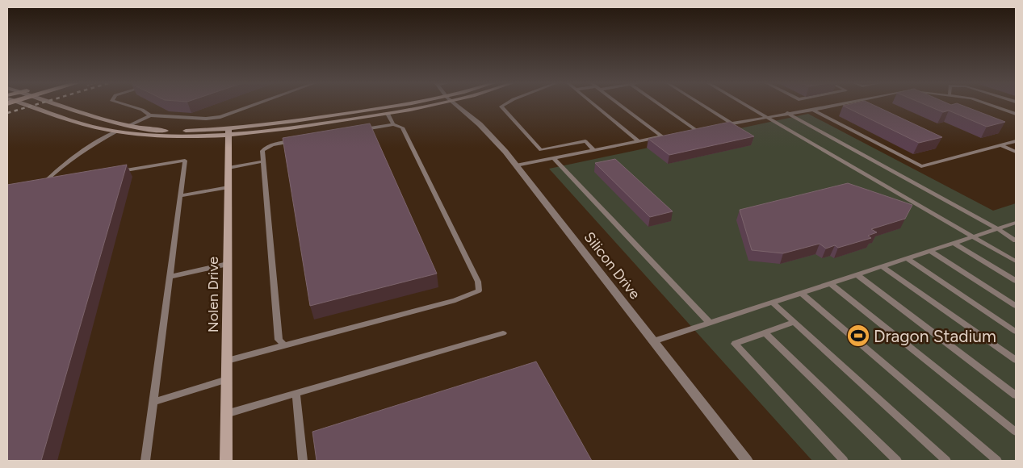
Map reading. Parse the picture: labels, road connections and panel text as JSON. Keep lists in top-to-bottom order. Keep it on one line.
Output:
{"streets":{"main road":["Nolen Drive"],"street":["Silicon Drive"]},"places":{"sports":["Dragon Stadium"]}}
